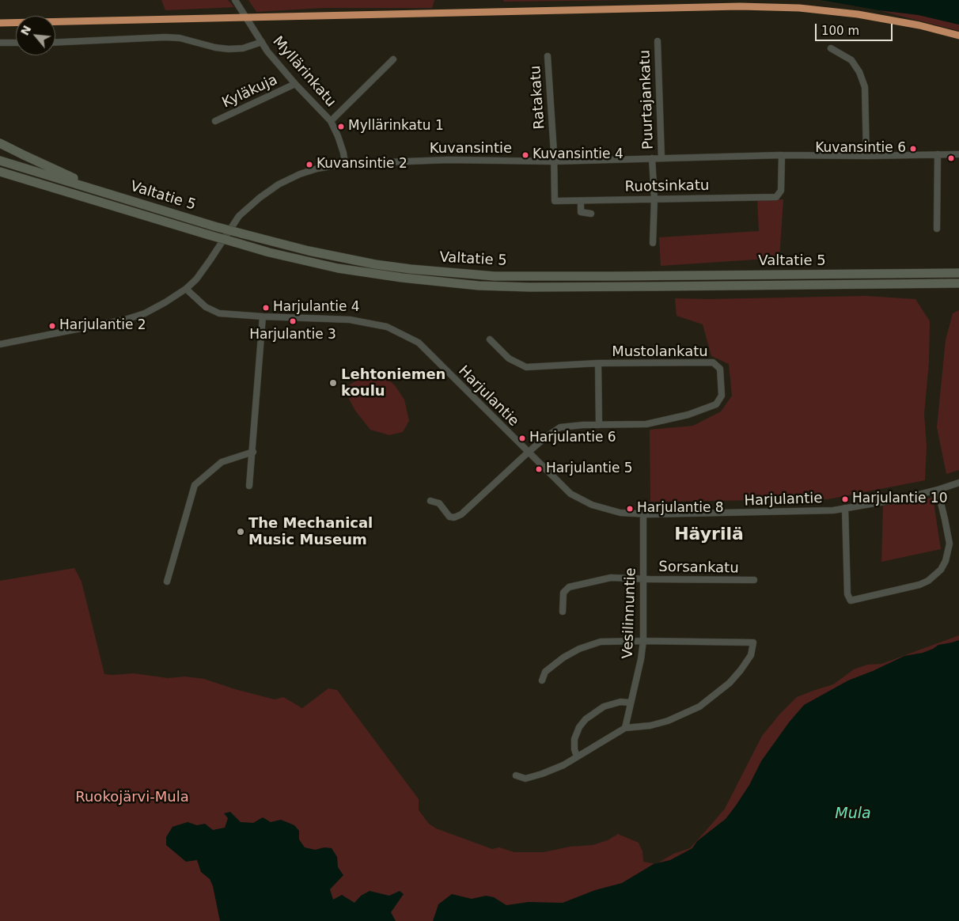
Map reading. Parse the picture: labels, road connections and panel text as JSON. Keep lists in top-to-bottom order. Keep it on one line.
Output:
{"streets":{"highway":["Valtatie 5"],"street":["Myllärinkatu","Kyläkuja","Ratakatu","Puurtajankatu","Kuvansintie","Ruotsinkatu","Mustolankatu","Harjulantie","Sorsankatu","Vesilinnuntie"]},"crossings":[["Myllärinkatu","Kyläkuja"],["Myllärinkatu","Kuvansintie"],["Ratakatu","Kuvansintie"],["Ratakatu","Ruotsinkatu"],["Puurtajankatu","Kuvansintie"],["Kuvansintie","Ruotsinkatu"],["Kuvansintie","Harjulantie"],["Mustolankatu","Harjulantie"],["Harjulantie","Vesilinnuntie"],["Sorsankatu","Vesilinnuntie"]],"districts":["Häyrilä"],"water":["Mula"],"parks":["Ruokojärvi-Mula"],"places":["Myllärinkatu 1","Kuvansintie 6","Kuvansintie 4","Kuvansintie 2","Harjulantie 4","Harjulantie 3","Harjulantie 2","Lehtoniemen koulu","Harjulantie 6","Harjulantie 5","Harjulantie 10","Harjulantie 8","The Mechanical Music Museum"],"scale_bar":"100 m","north":"top left"}
